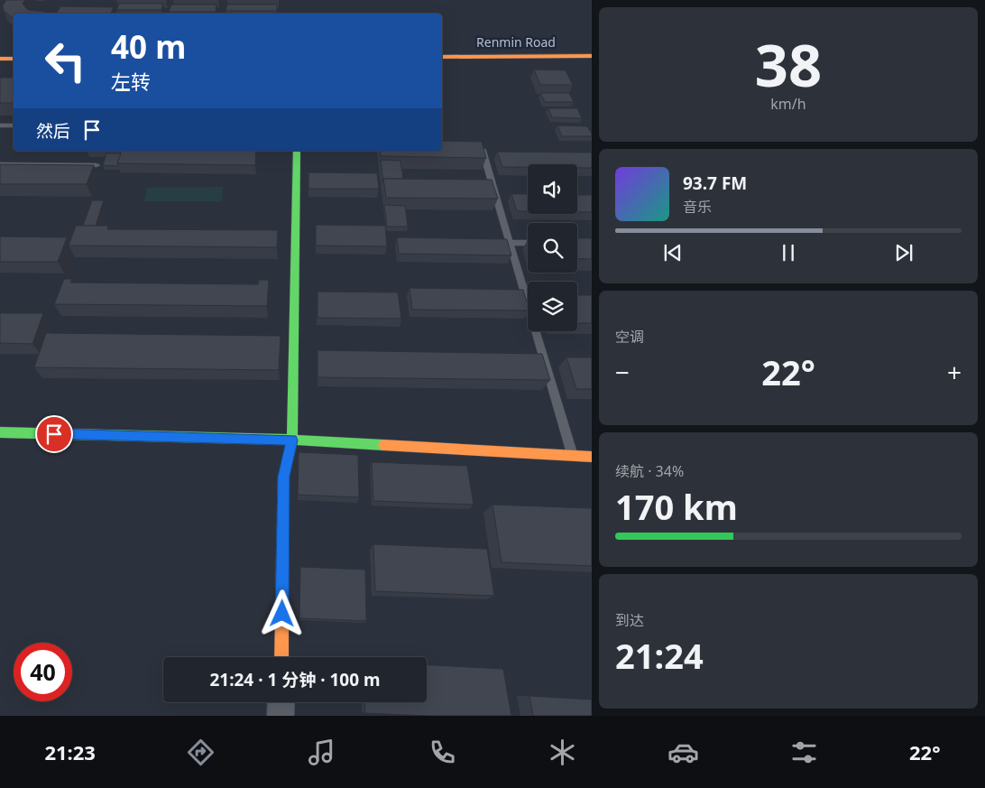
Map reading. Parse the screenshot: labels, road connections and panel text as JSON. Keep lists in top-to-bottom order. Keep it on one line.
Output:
{"streets":{"street":["Renmin Road"]},"page":{"tile":[["38","km/h"],"空调",["续航 · 34%","170 km"],["到达","21:24"]],"turn":["40 m","左转"],"then":"然后","song":["93.7 FM","音乐"],"heat":["−","22°","+"],"limit":"40","trip":"21:24 · 1 分钟 · 100 m","tabs":["21:23","22°"]}}
